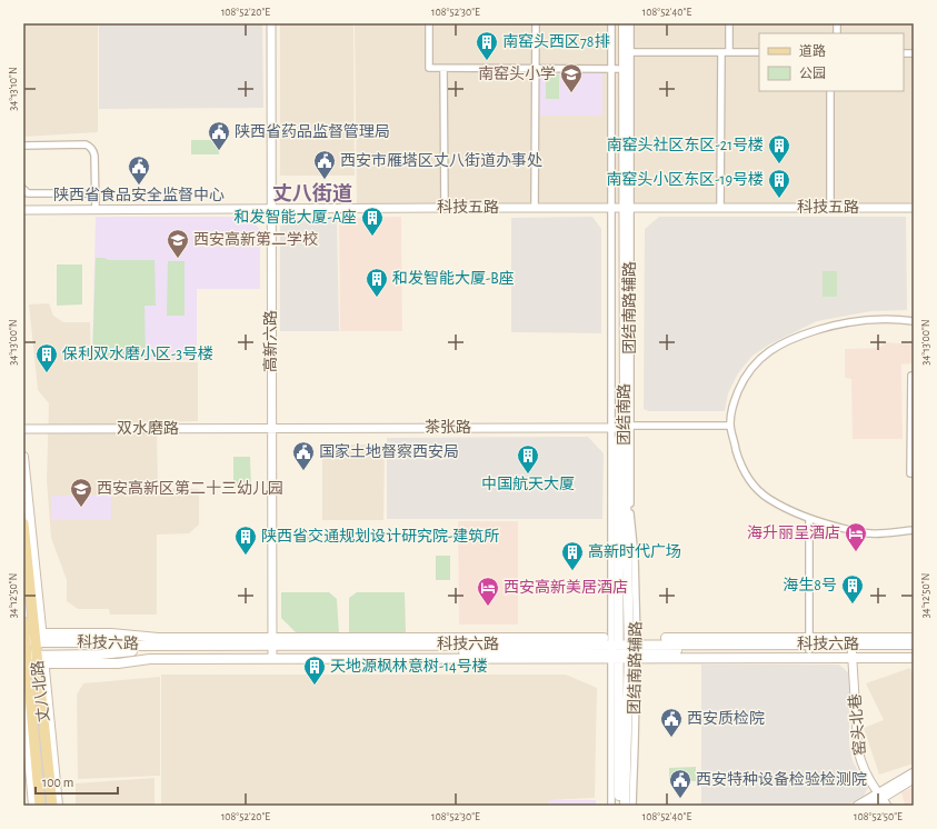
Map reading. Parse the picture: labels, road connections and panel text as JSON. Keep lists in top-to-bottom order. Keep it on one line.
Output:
{"streets":{"main road":["团结南路","科技六路","丈八北路"],"street":["科技五路","团结南路辅路","高新六路","茶张路","双水磨路","窑头北巷"]},"crossings":[["科技五路","团结南路辅路"],["科技五路","高新六路"],["科技五路","团结南路"],["团结南路辅路","团结南路"],["团结南路辅路","茶张路"],["团结南路辅路","科技六路"],["高新六路","茶张路"],["高新六路","双水磨路"],["高新六路","科技六路"],["团结南路","茶张路"],["团结南路","科技六路"],["茶张路","双水磨路"],["科技六路","丈八北路"],["科技六路","窑头北巷"]],"districts":["丈八街道"],"places":{"building":["南窑头西区78排","南窑头社区东区-21号楼","南窑头小区东区-19号楼","和发智能大厦-A座","和发智能大厦-B座","保利双水磨小区-3号楼","中国航天大厦","陕西省交通规划设计研究院-建筑所","高新时代广场","海生8号","天地源枫林意树-14号楼"],"school or university":["南窑头小学","西安高新第二学校","西安高新区第二十三幼儿园"],"public building":["陕西省药品监督管理局","西安市雁塔区丈八街道办事处","陕西省食品安全监督中心","国家土地督察西安局","西安质检院","西安特种设备检验检测院"],"hotel":["海升丽呈酒店","西安高新美居酒店"]},"legend":["道路","公园"],"scale_bar":"100 m","coordinates":["108°52'20\"E","108°52'30\"E","108°52'40\"E","34°13'10\"N","34°13'00\"N","34°12'50\"N","108°52'50\"E"]}
